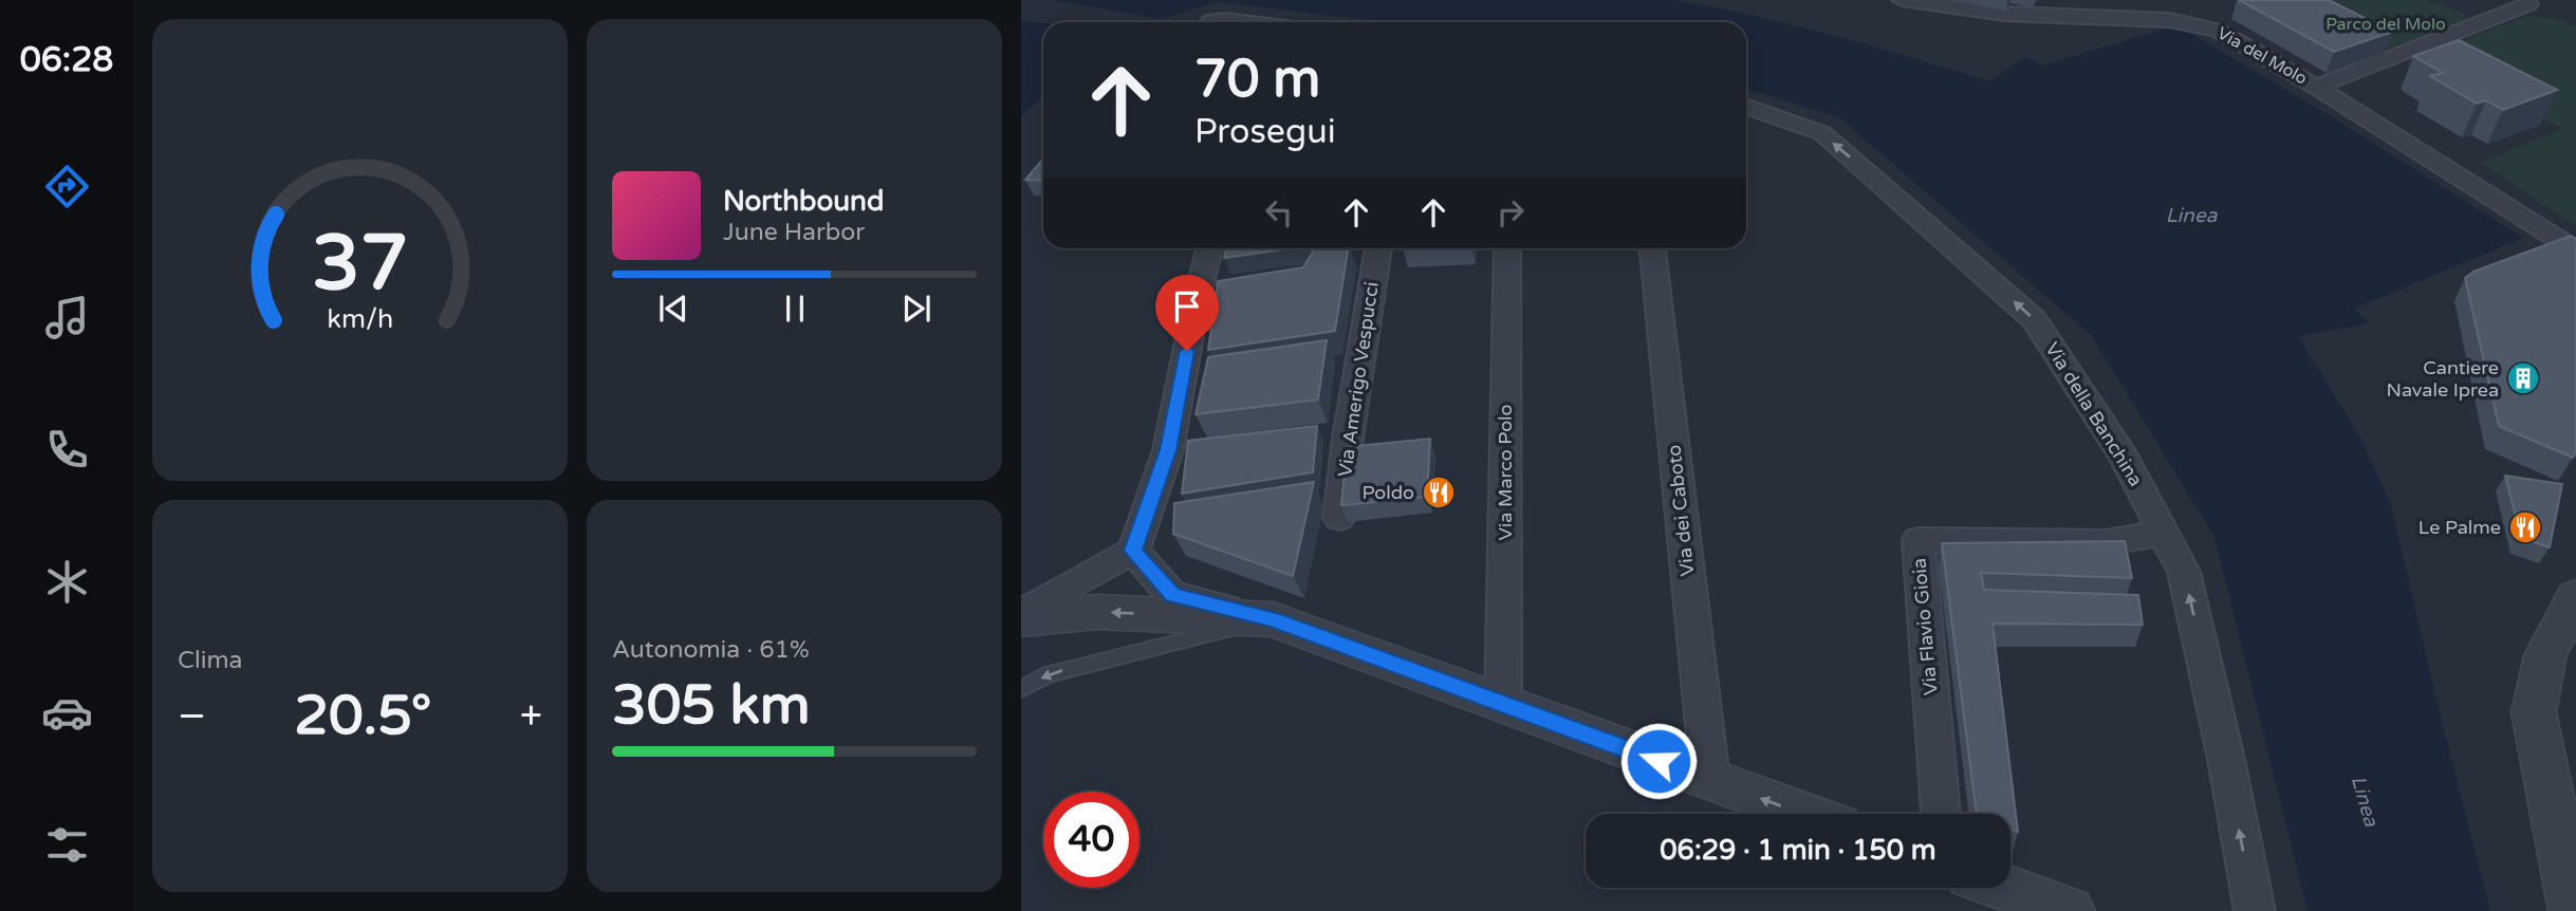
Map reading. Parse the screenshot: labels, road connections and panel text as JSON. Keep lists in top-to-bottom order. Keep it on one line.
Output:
{"streets":{"street":["Via del Molo","Via Amerigo Vespucci","Via della Banchina","Via Marco Polo","Via dei Caboto","Via Flavio Gioia"]},"crossings":[["Via della Banchina","Via Flavio Gioia"]],"one_way":["Via della Banchina"],"water":["Linea"],"parks":["Parco del Molo"],"places":{"building":["Cantiere Navale Iprea"],"restaurant":["Poldo","Le Palme"]},"page":{"tabs":"06:28","turn":["70 m","Prosegui"],"song":["Northbound","June Harbor"],"tile":["Clima",["Autonomia · 61%","305 km"]],"heat":["−","20.5°","+"],"limit":"40","trip":"06:29 · 1 min · 150 m","gauge":["37","km/h"]}}
